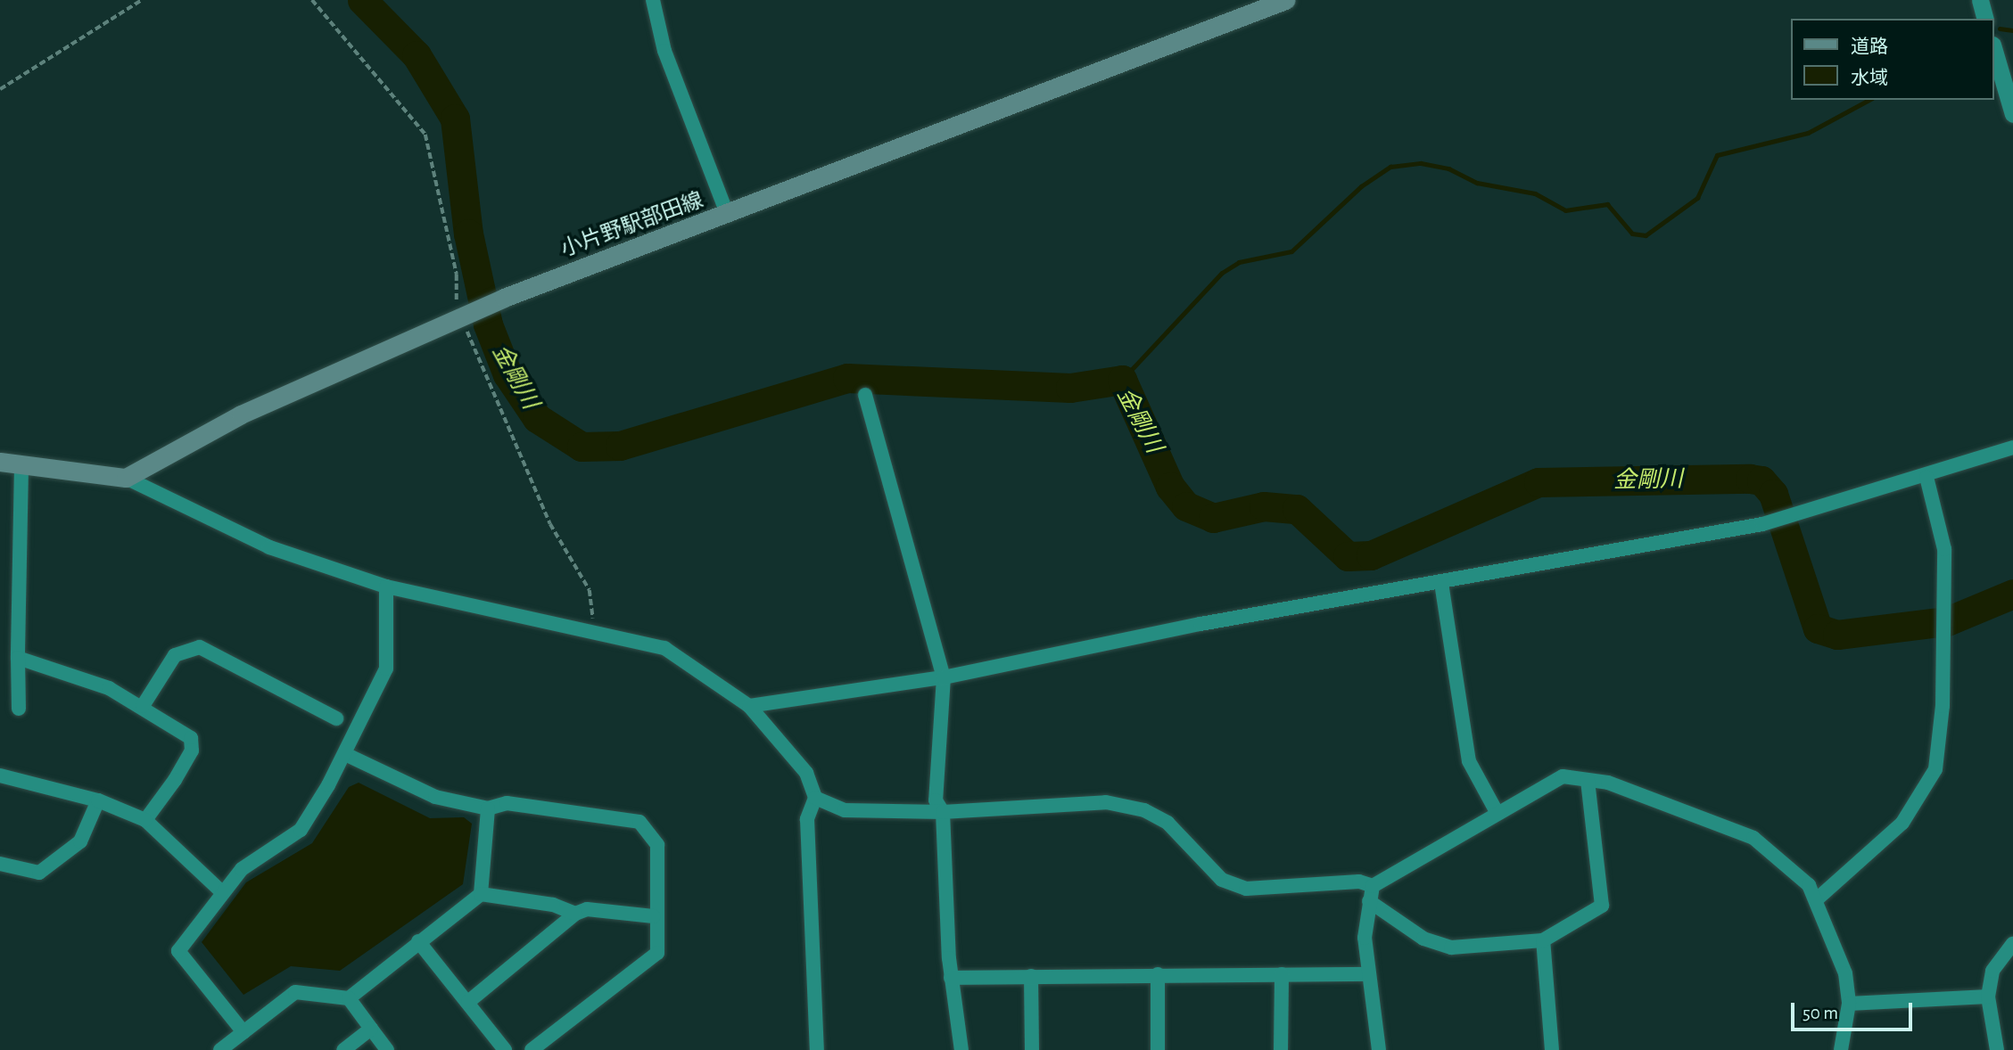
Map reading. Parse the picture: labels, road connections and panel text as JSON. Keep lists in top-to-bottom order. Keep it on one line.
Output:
{"streets":{"main road":["小片野駅部田線"]},"water":["金剛川"],"legend":["道路","水域"],"scale_bar":"50 m"}
